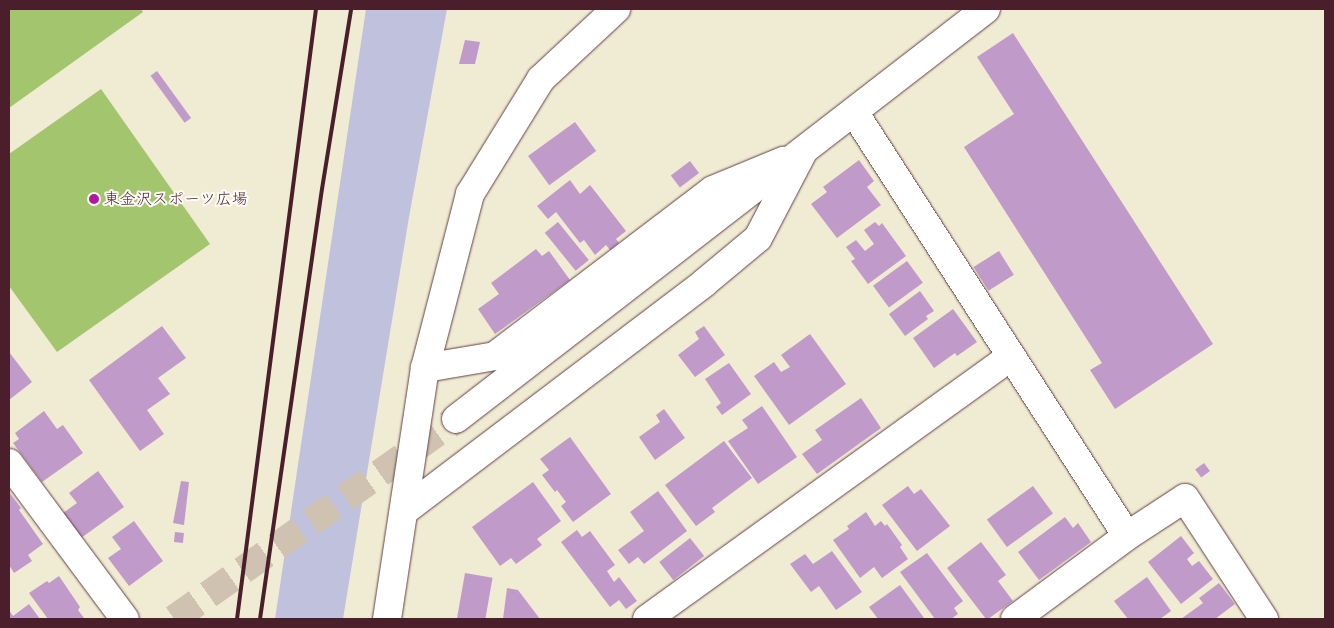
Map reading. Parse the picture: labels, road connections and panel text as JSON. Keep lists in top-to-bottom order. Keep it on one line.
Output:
{"places":["東金沢スポーツ広場"]}
